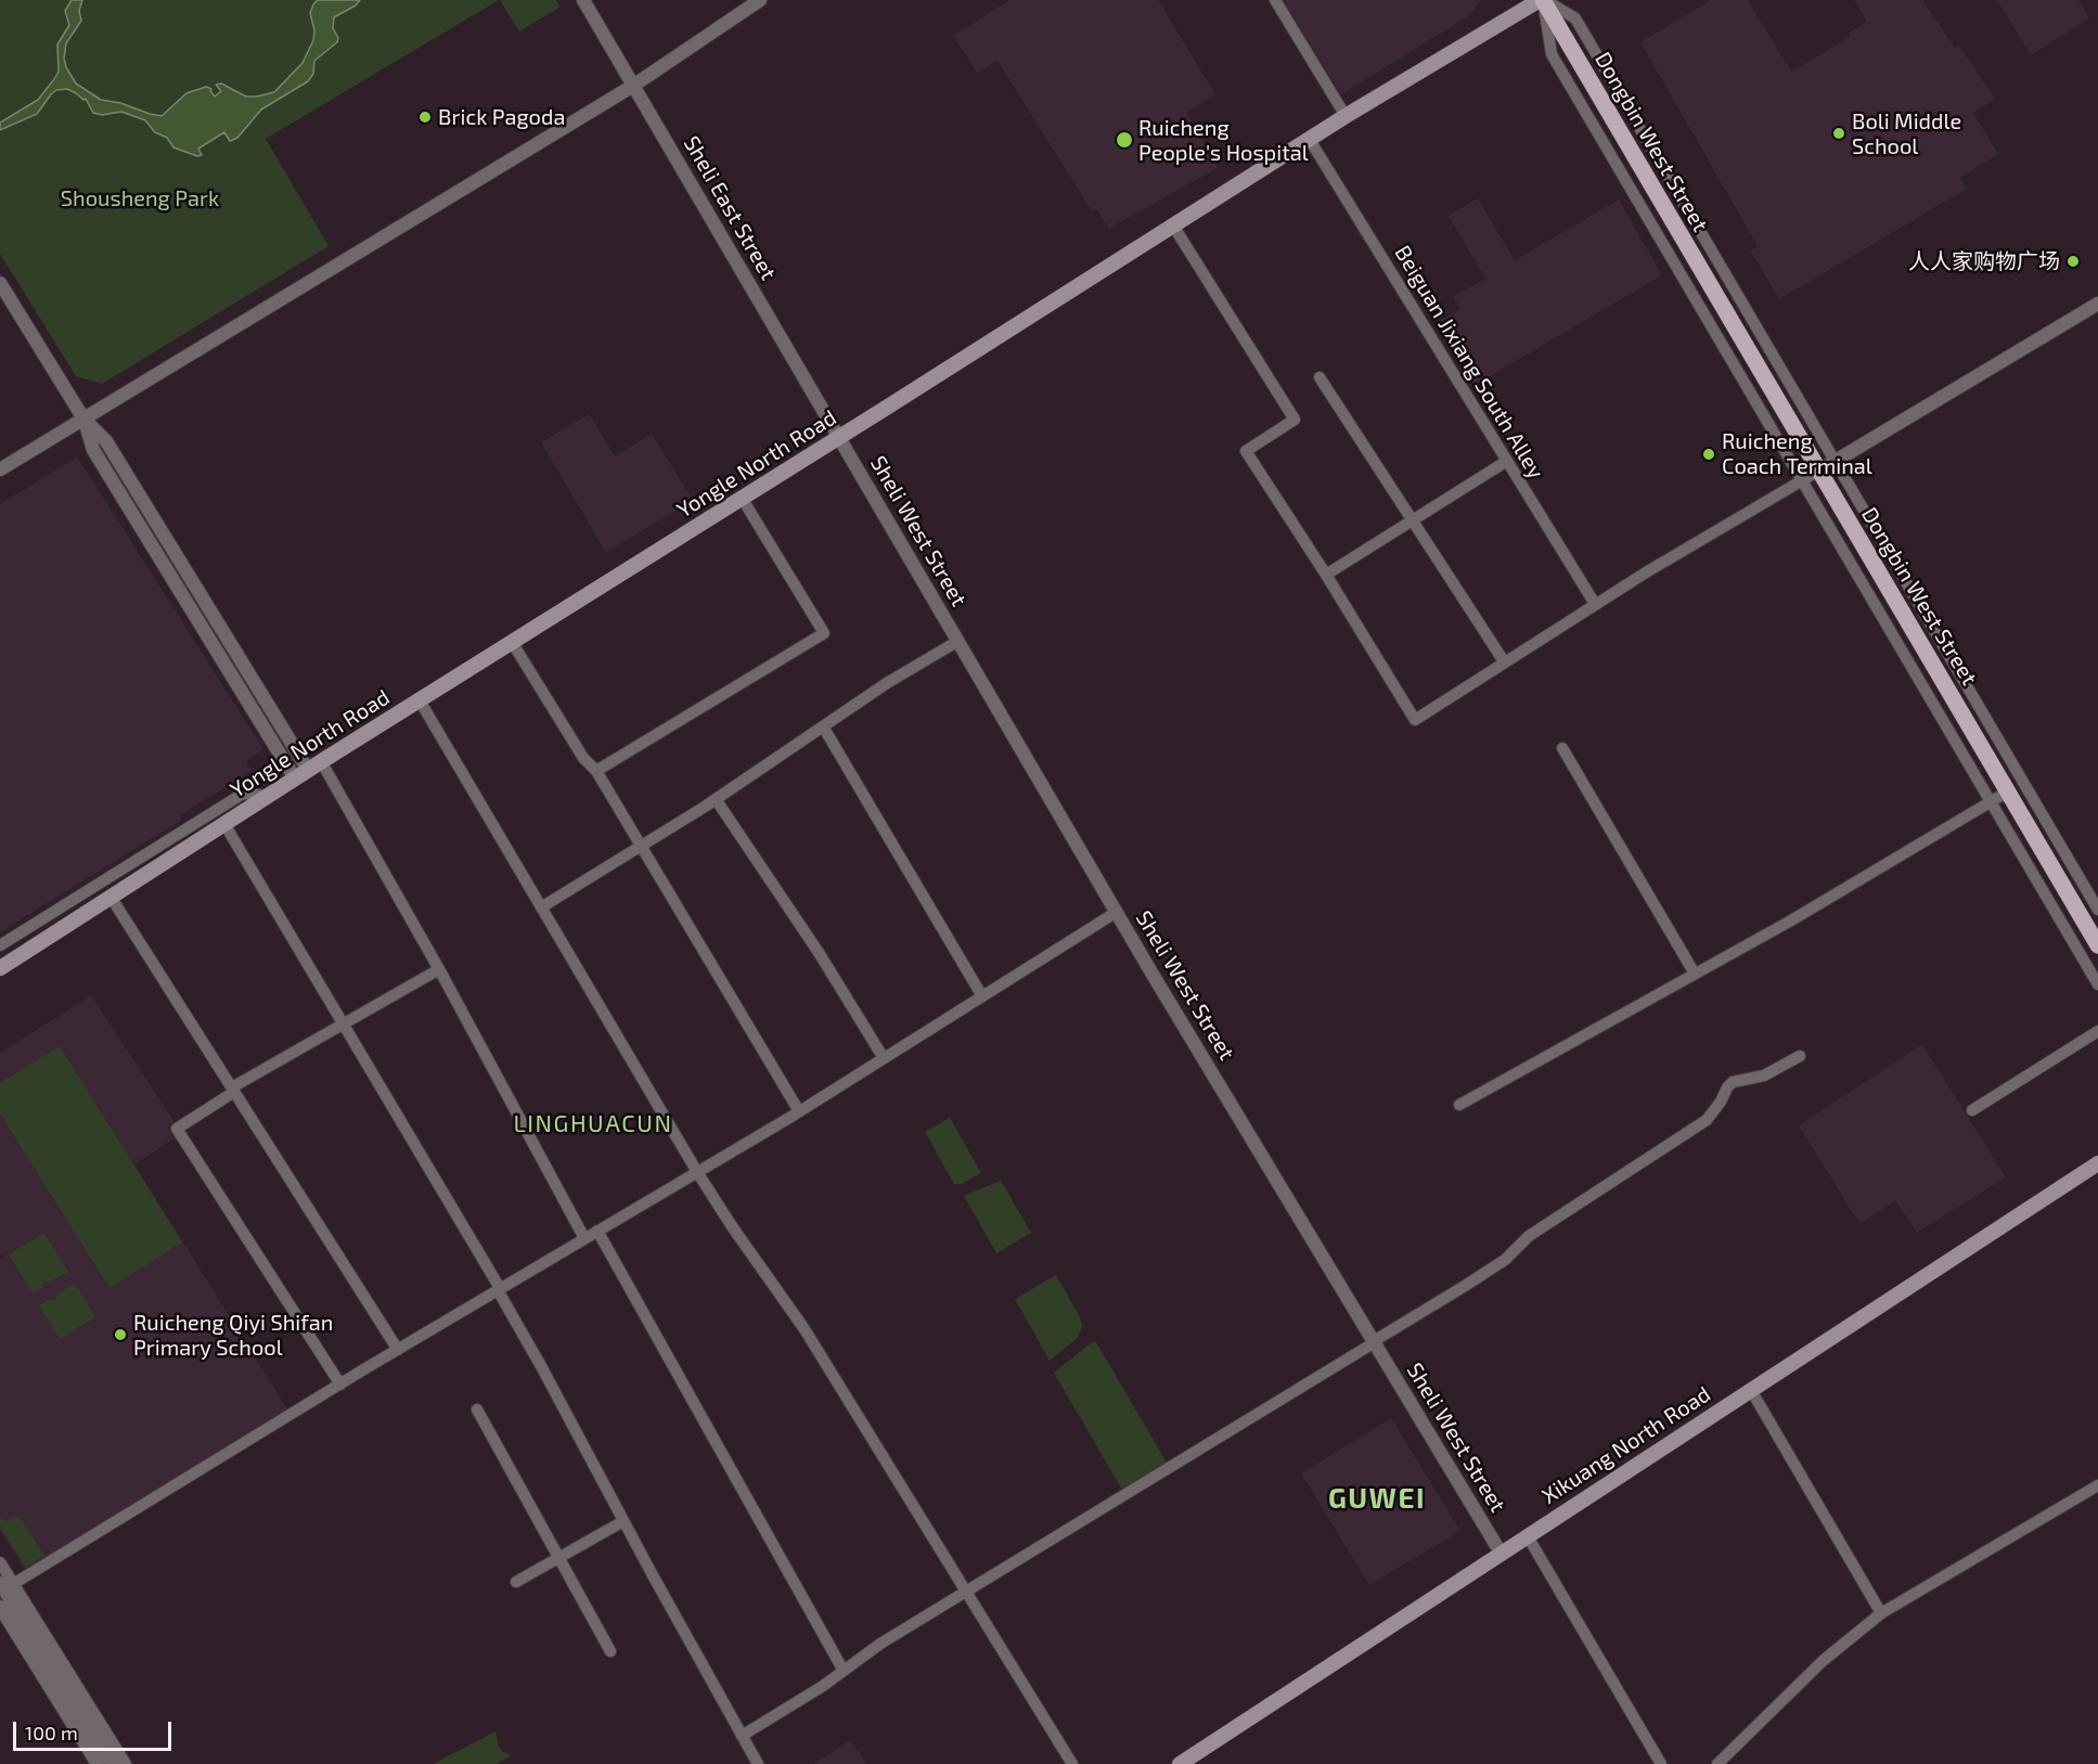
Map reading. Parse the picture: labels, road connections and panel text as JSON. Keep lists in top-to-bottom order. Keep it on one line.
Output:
{"streets":{"main road":["Dongbin West Street","Yongle North Road","Xikuang North Road"],"street":["Sheli East Street","Beiguan Jixiang South Alley","Sheli West Street"]},"crossings":[["Dongbin West Street","Yongle North Road"],["Sheli East Street","Yongle North Road"],["Sheli East Street","Sheli West Street"],["Beiguan Jixiang South Alley","Yongle North Road"],["Yongle North Road","Sheli West Street"],["Sheli West Street","Xikuang North Road"]],"districts":["LINGHUACUN","GUWEI"],"parks":["Shousheng Park"],"places":["Brick Pagoda","Boli Middle School","Ruicheng People's Hospital","人人家购物广场","Ruicheng Coach Terminal","Ruicheng Qiyi Shifan Primary School"],"scale_bar":"100 m"}
